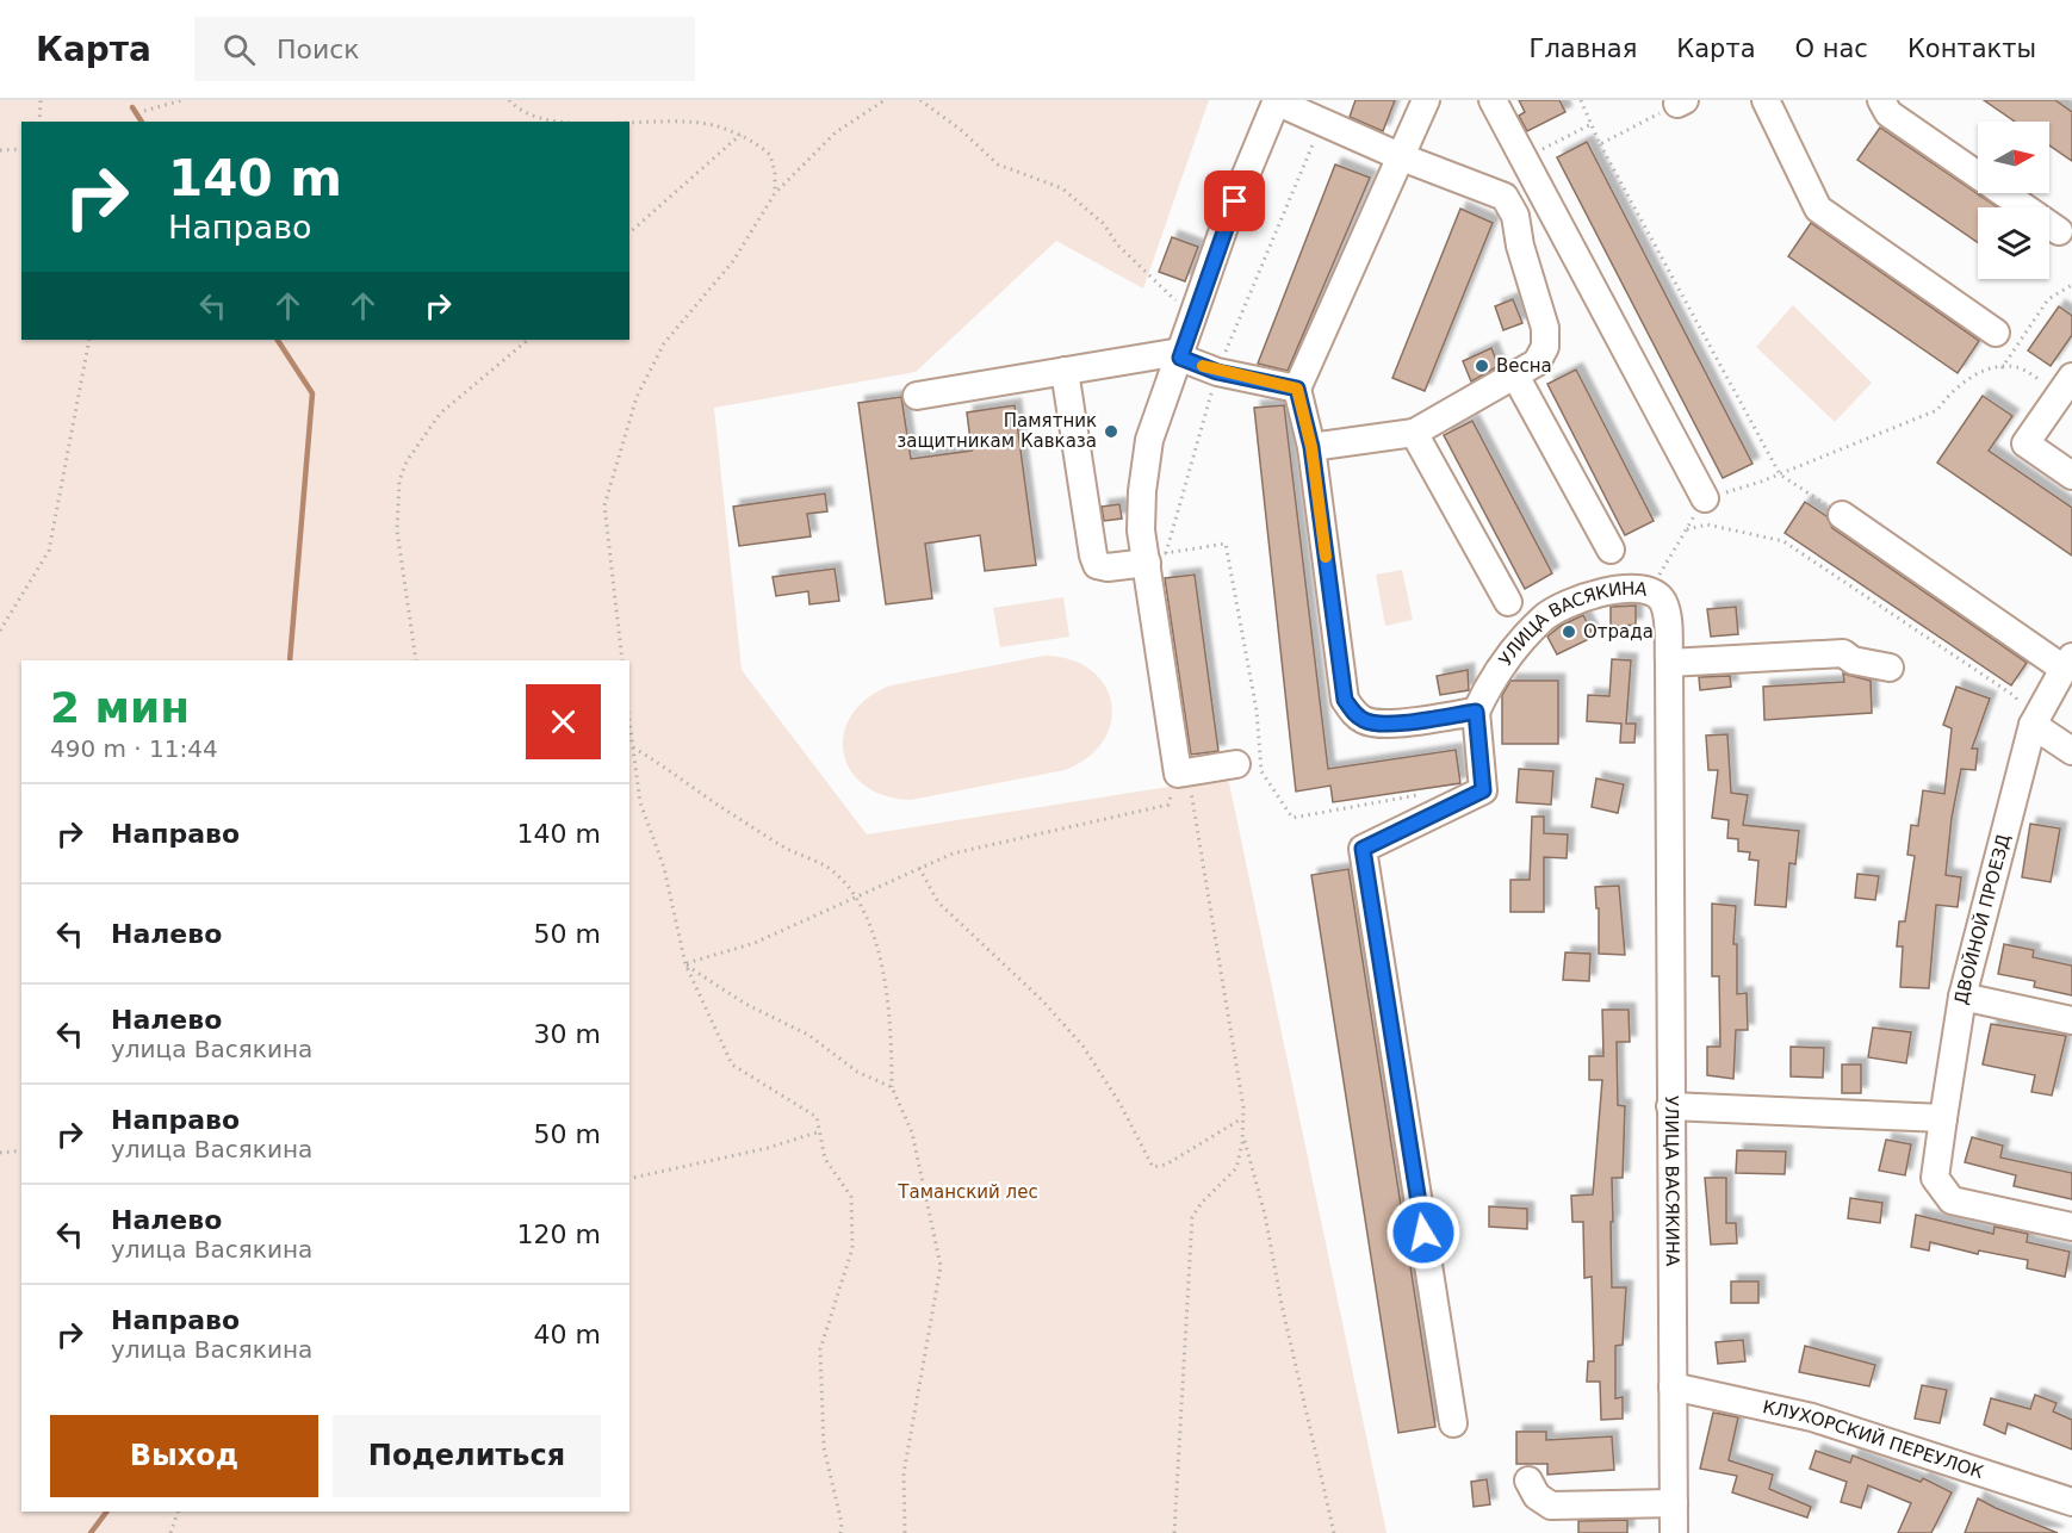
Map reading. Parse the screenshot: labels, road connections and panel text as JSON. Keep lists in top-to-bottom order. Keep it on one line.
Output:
{"streets":{"street":["УЛИЦА ВАСЯКИНА","ДВОЙНОЙ ПРОЕЗД","КЛУХОРСКИЙ ПЕРЕУЛОК"]},"crossings":[["УЛИЦА ВАСЯКИНА","КЛУХОРСКИЙ ПЕРЕУЛОК"]],"parks":["Таманский лес"],"places":["Весна","Памятник защитникам Кавказа","Отрада"],"north":"right","page":{"header":"Карта","search":"Поиск","nav":["Главная","Карта","О нас","Контакты"],"turn":["140 m","Направо"],"heading":["2 мин","490 m · 11:44"],"list":[{"name":"Направо","value":"140 m"},{"name":"Налево","value":"50 m"},{"name":"Налево","note":"улица Васякина","value":"30 m"},{"name":"Направо","note":"улица Васякина","value":"50 m"},{"name":"Налево","note":"улица Васякина","value":"120 m"},{"name":"Направо","note":"улица Васякина","value":"40 m"}],"buttons":["Выход","Поделиться"]}}
